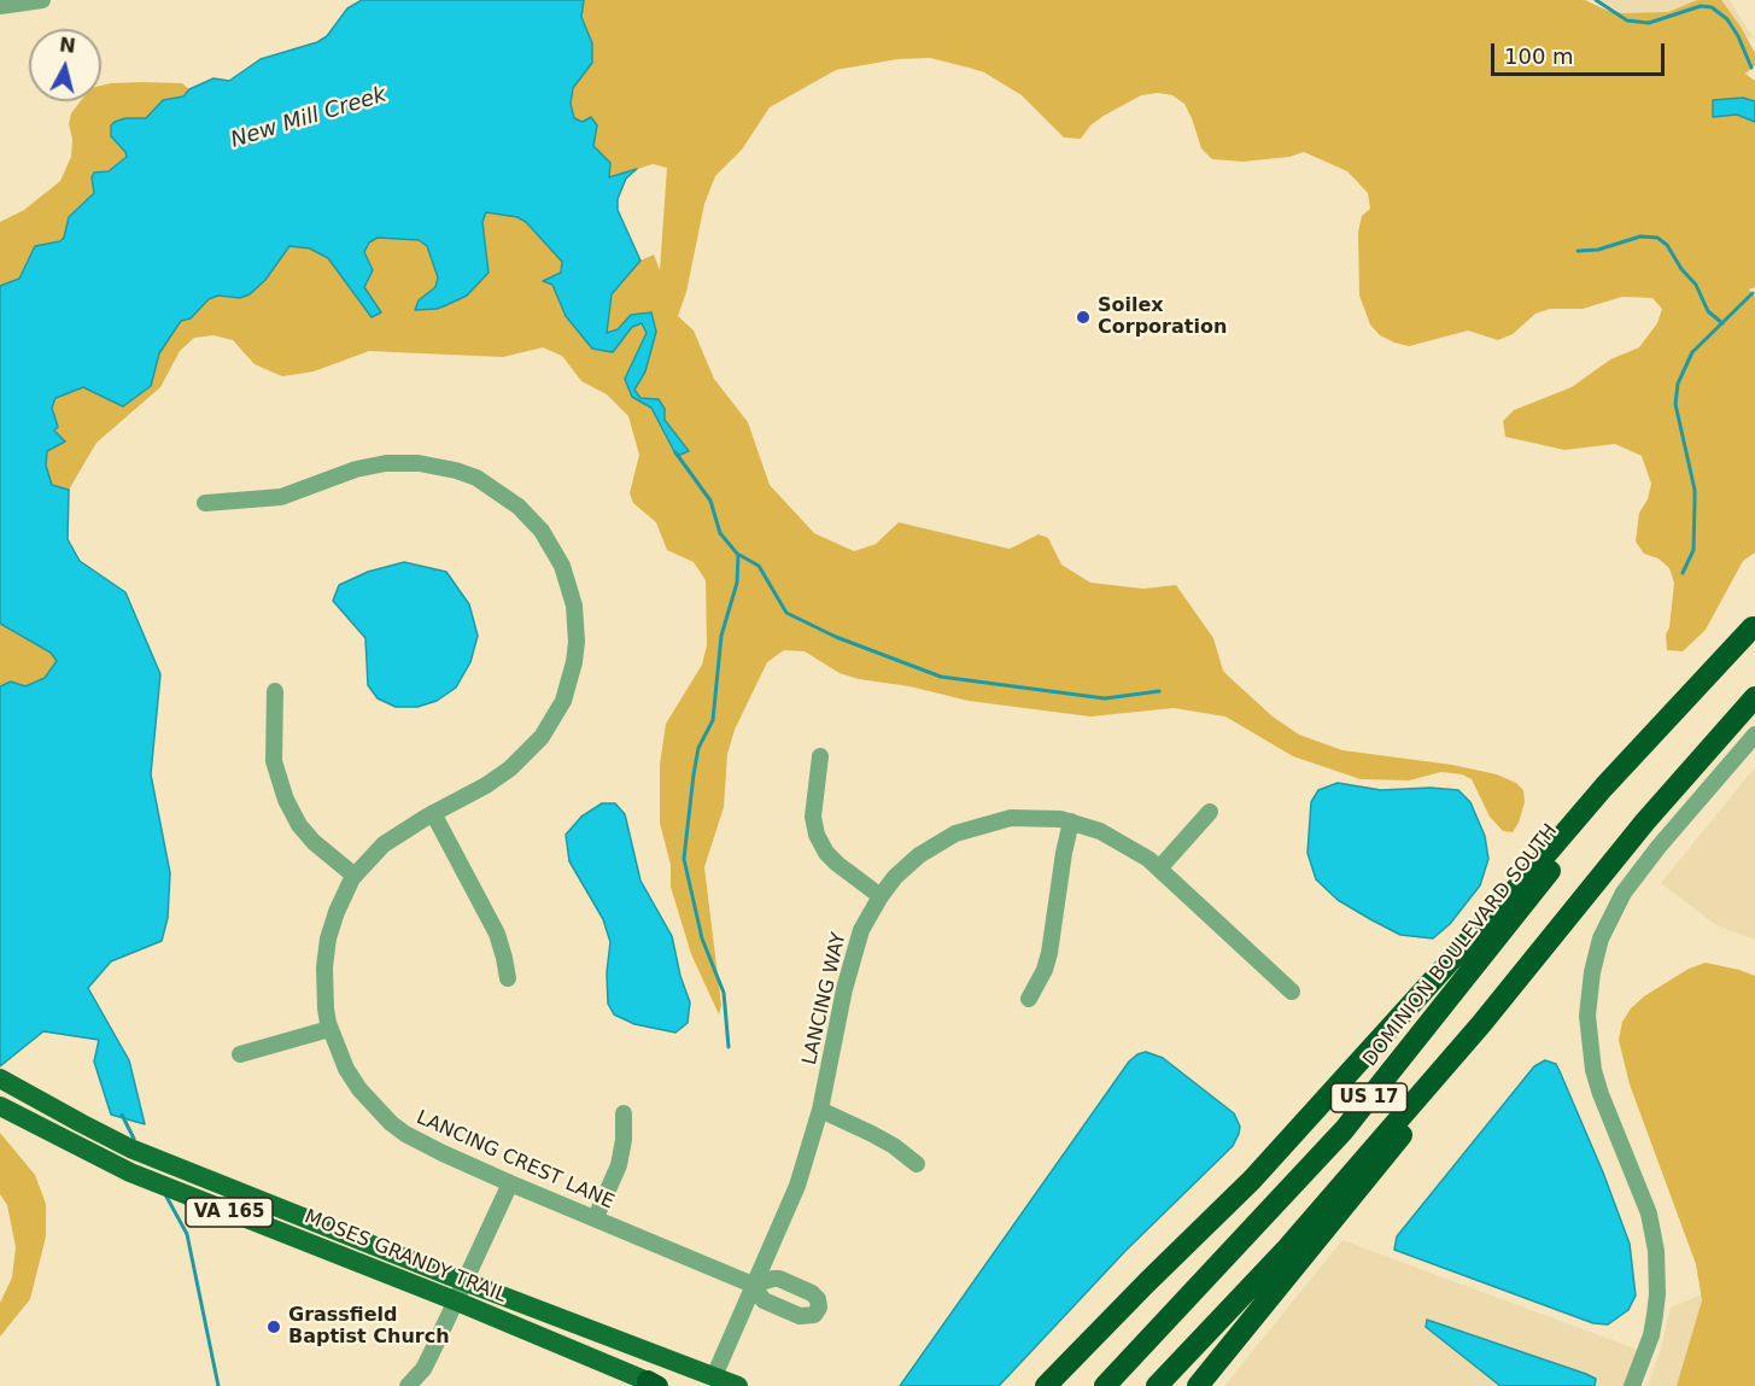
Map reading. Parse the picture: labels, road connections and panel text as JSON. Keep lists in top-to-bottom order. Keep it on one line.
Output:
{"streets":{"highway":["DOMINION BOULEVARD SOUTH","US 17"],"main road":["VA 165","MOSES GRANDY TRAIL"],"street":["LANCING WAY","LANCING CREST LANE"]},"crossings":[["LANCING WAY","LANCING CREST LANE"],["LANCING WAY","MOSES GRANDY TRAIL"]],"water":["New Mill Creek"],"places":["Soilex Corporation","Grassfield Baptist Church"],"scale_bar":"100 m","north":"top"}
